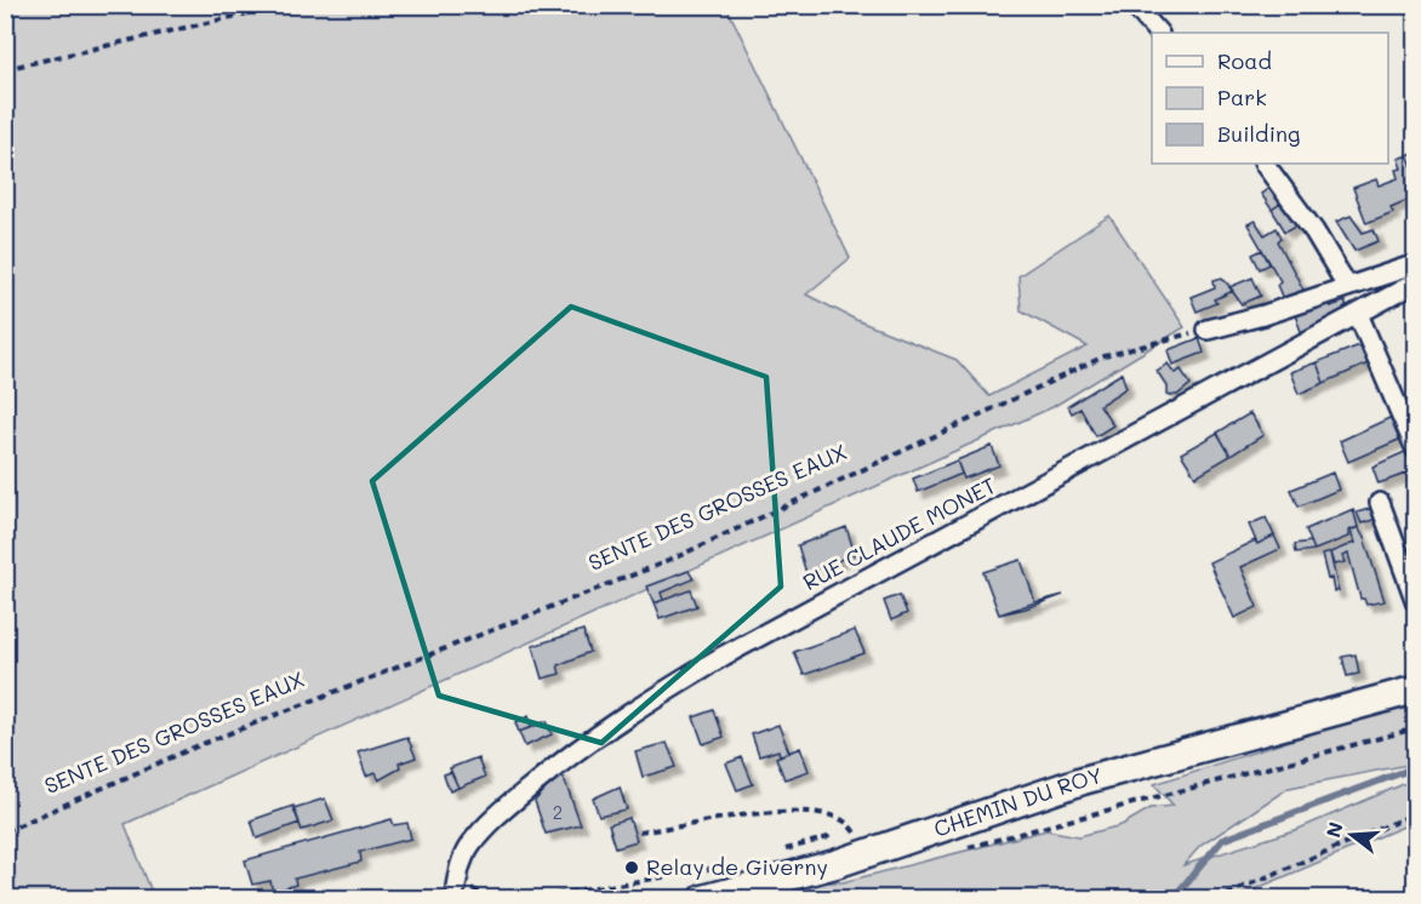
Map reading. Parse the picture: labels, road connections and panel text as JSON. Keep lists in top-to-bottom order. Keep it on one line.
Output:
{"streets":{"main road":["CHEMIN DU ROY"],"street":["RUE CLAUDE MONET"],"path":["SENTE DES GROSSES EAUX"]},"places":["Relay de Giverny"],"house_numbers":["2"],"legend":["Road","Park","Building"],"north":"left"}
